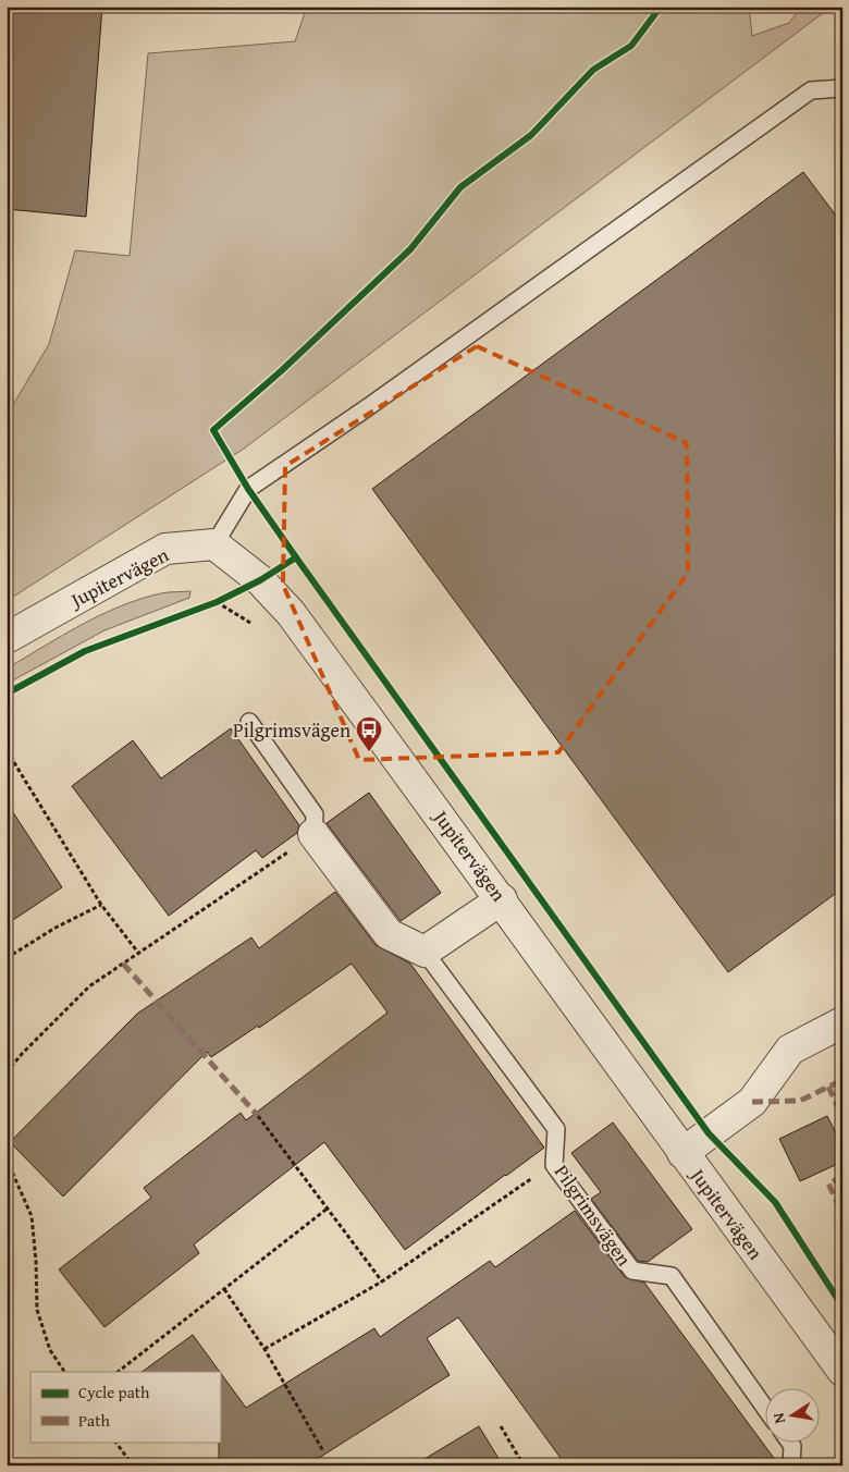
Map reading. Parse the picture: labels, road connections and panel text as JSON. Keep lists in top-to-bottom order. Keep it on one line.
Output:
{"streets":{"street":["Jupitervägen","Pilgrimsvägen"]},"places":{"bus stop":["Pilgrimsvägen"]},"legend":["Cycle path","Path"],"north":"left"}
